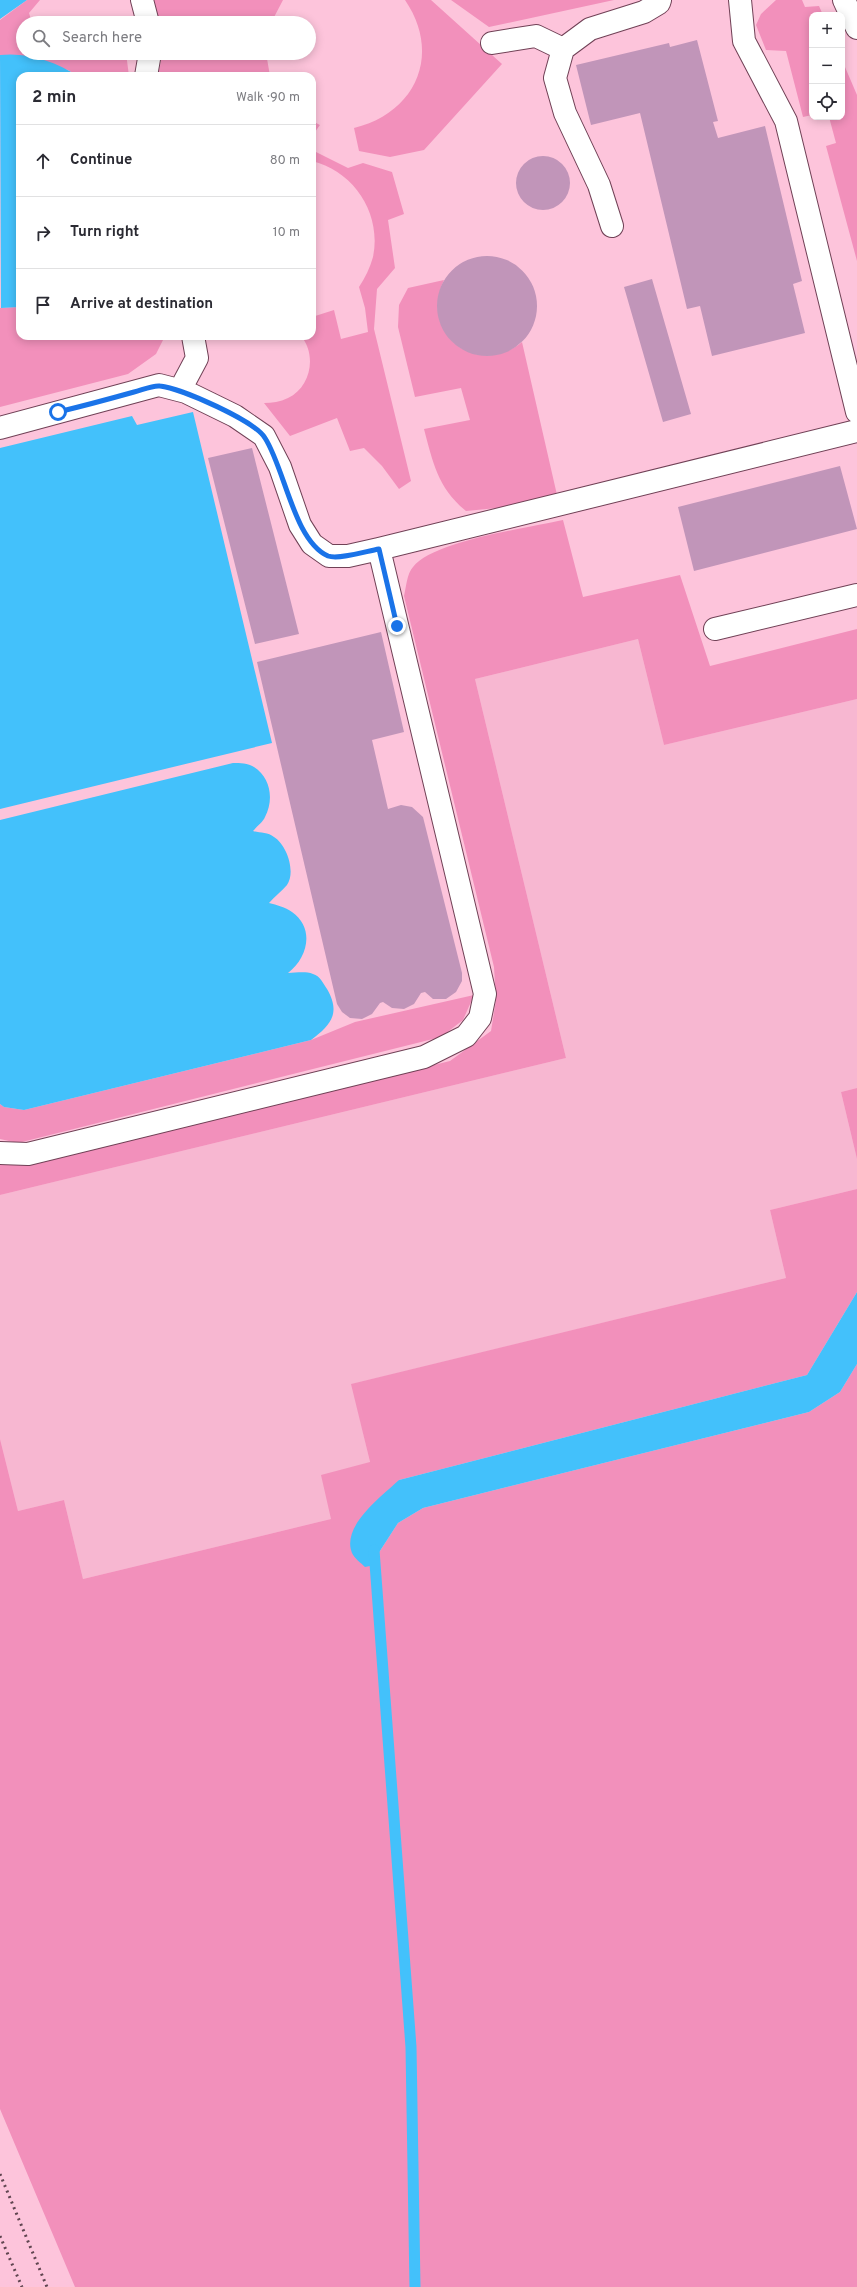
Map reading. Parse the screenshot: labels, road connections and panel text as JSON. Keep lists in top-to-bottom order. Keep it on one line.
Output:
{"page":{"map_buttons":["+","−"],"search":"Search here","heading":["2 min","Walk · 90 m"],"list":[["Continue","80 m"],["Turn right","10 m"],"Arrive at destination"]}}
